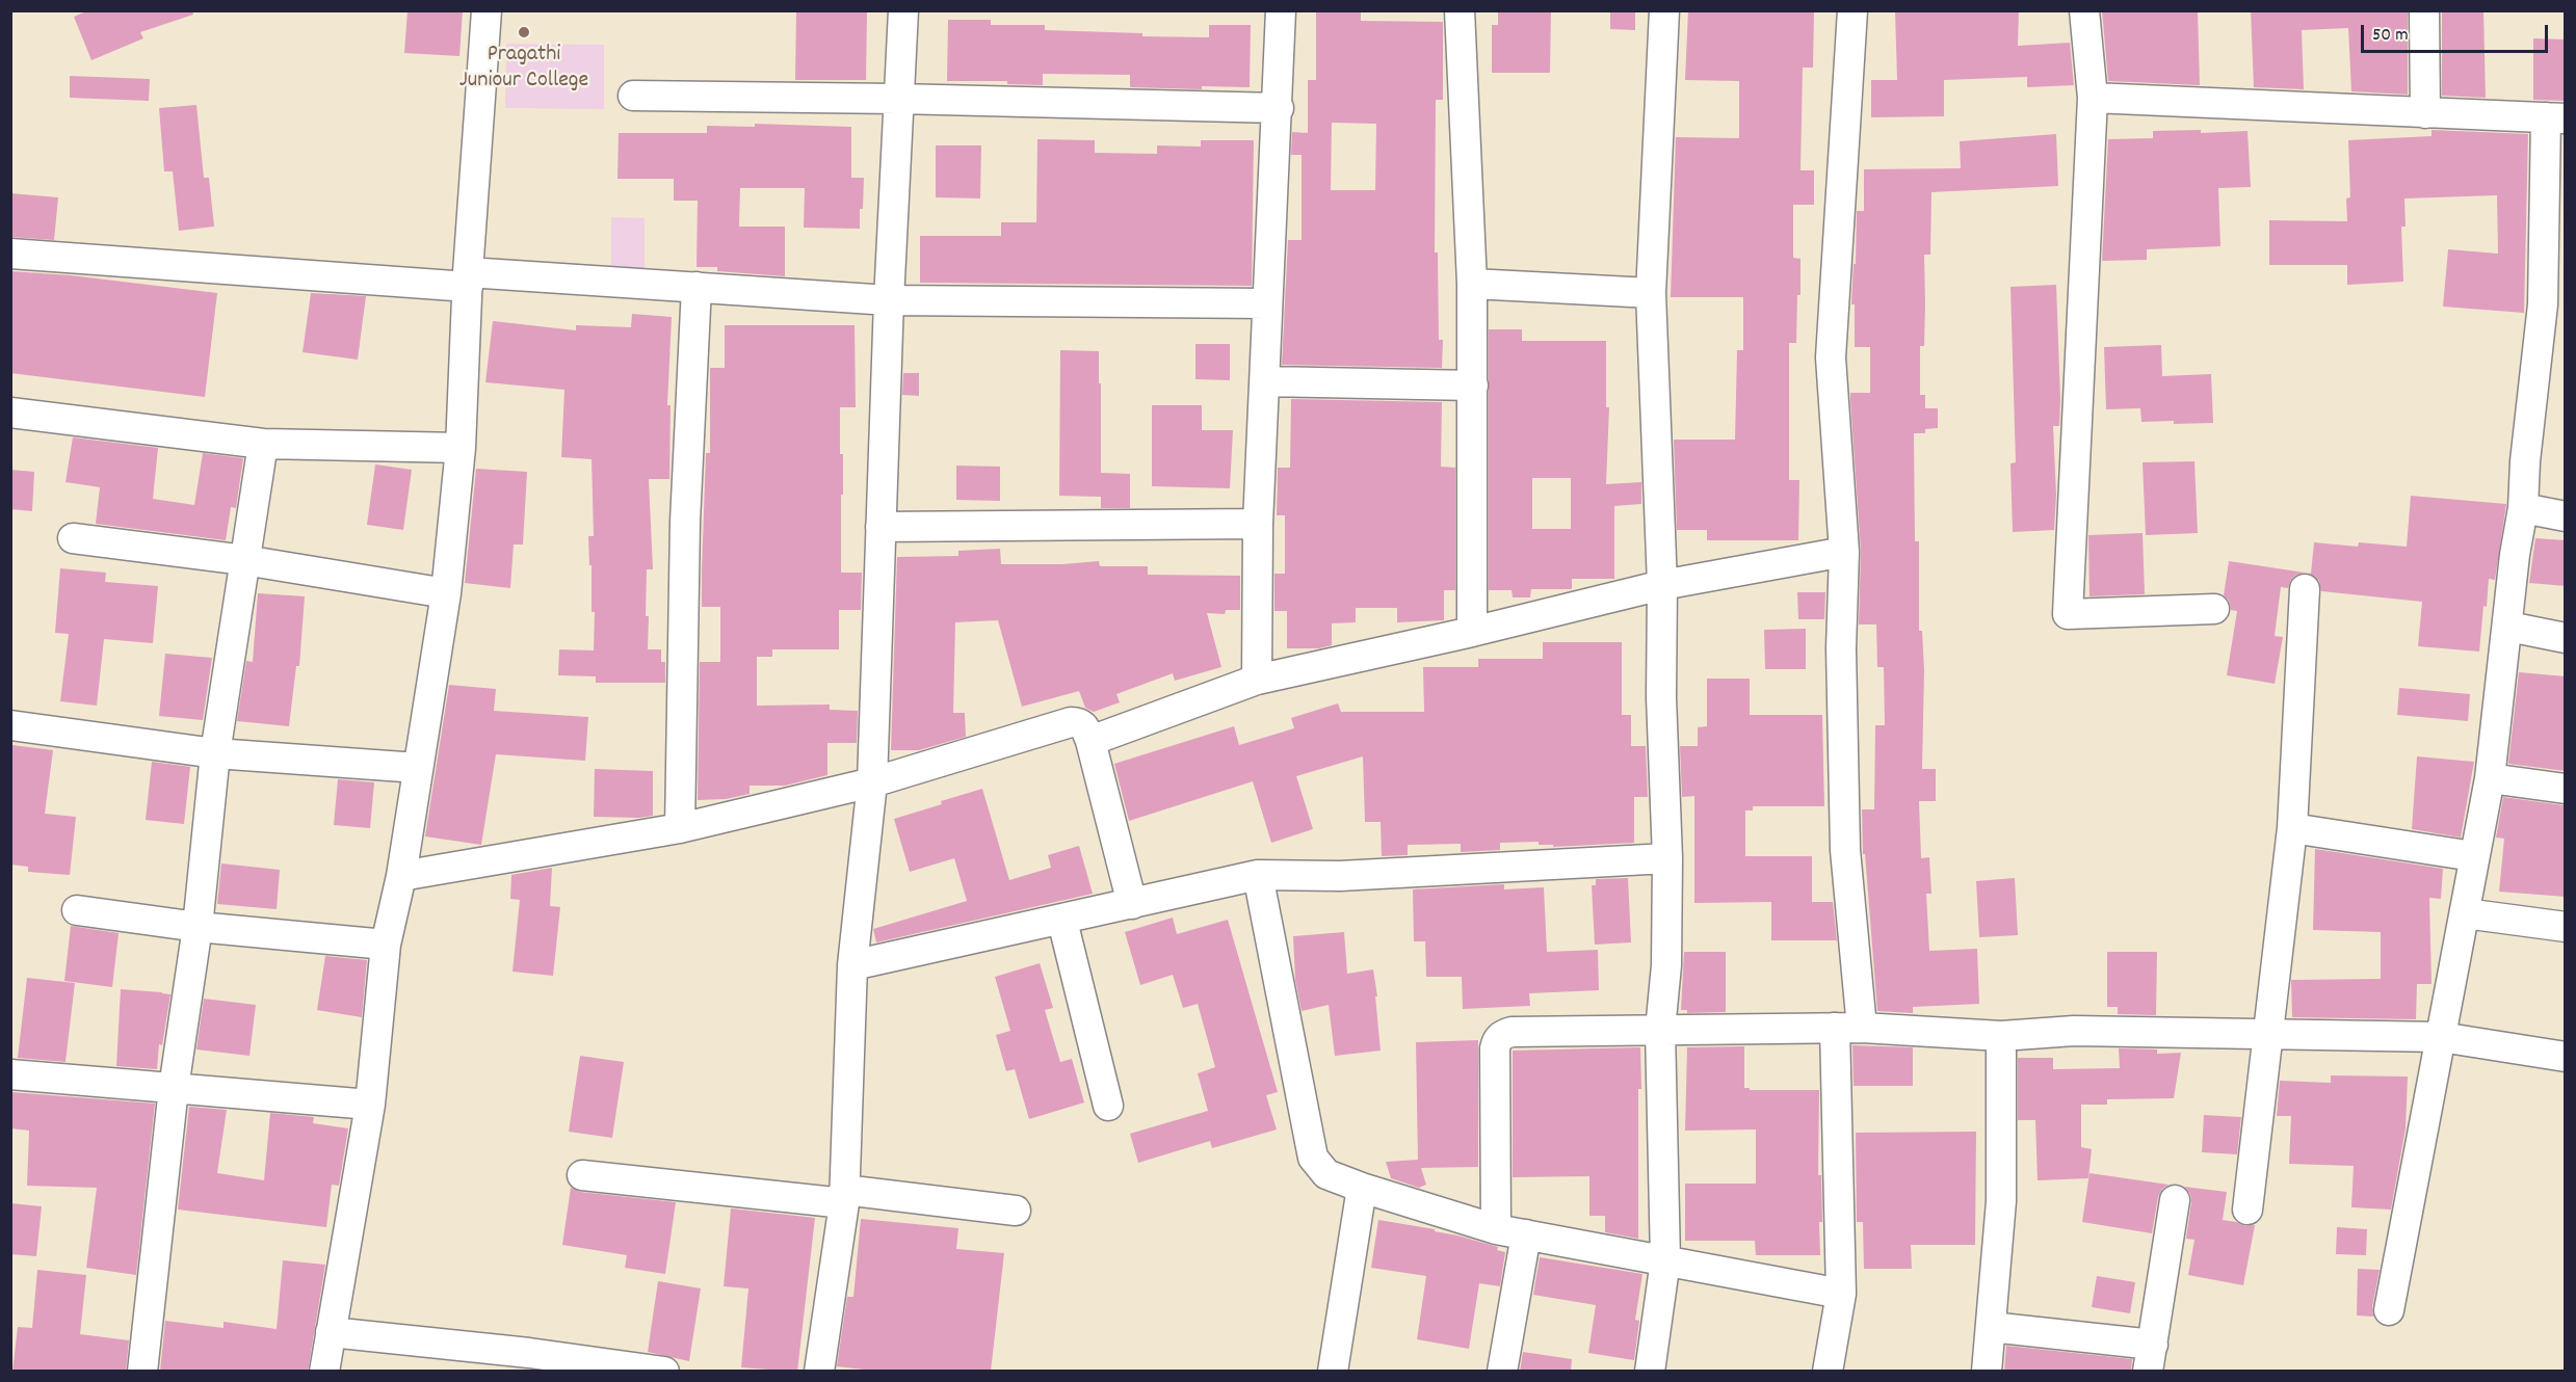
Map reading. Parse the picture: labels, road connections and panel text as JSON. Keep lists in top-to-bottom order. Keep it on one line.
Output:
{"places":["Pragathi Juniour College"],"scale_bar":"50 m"}
